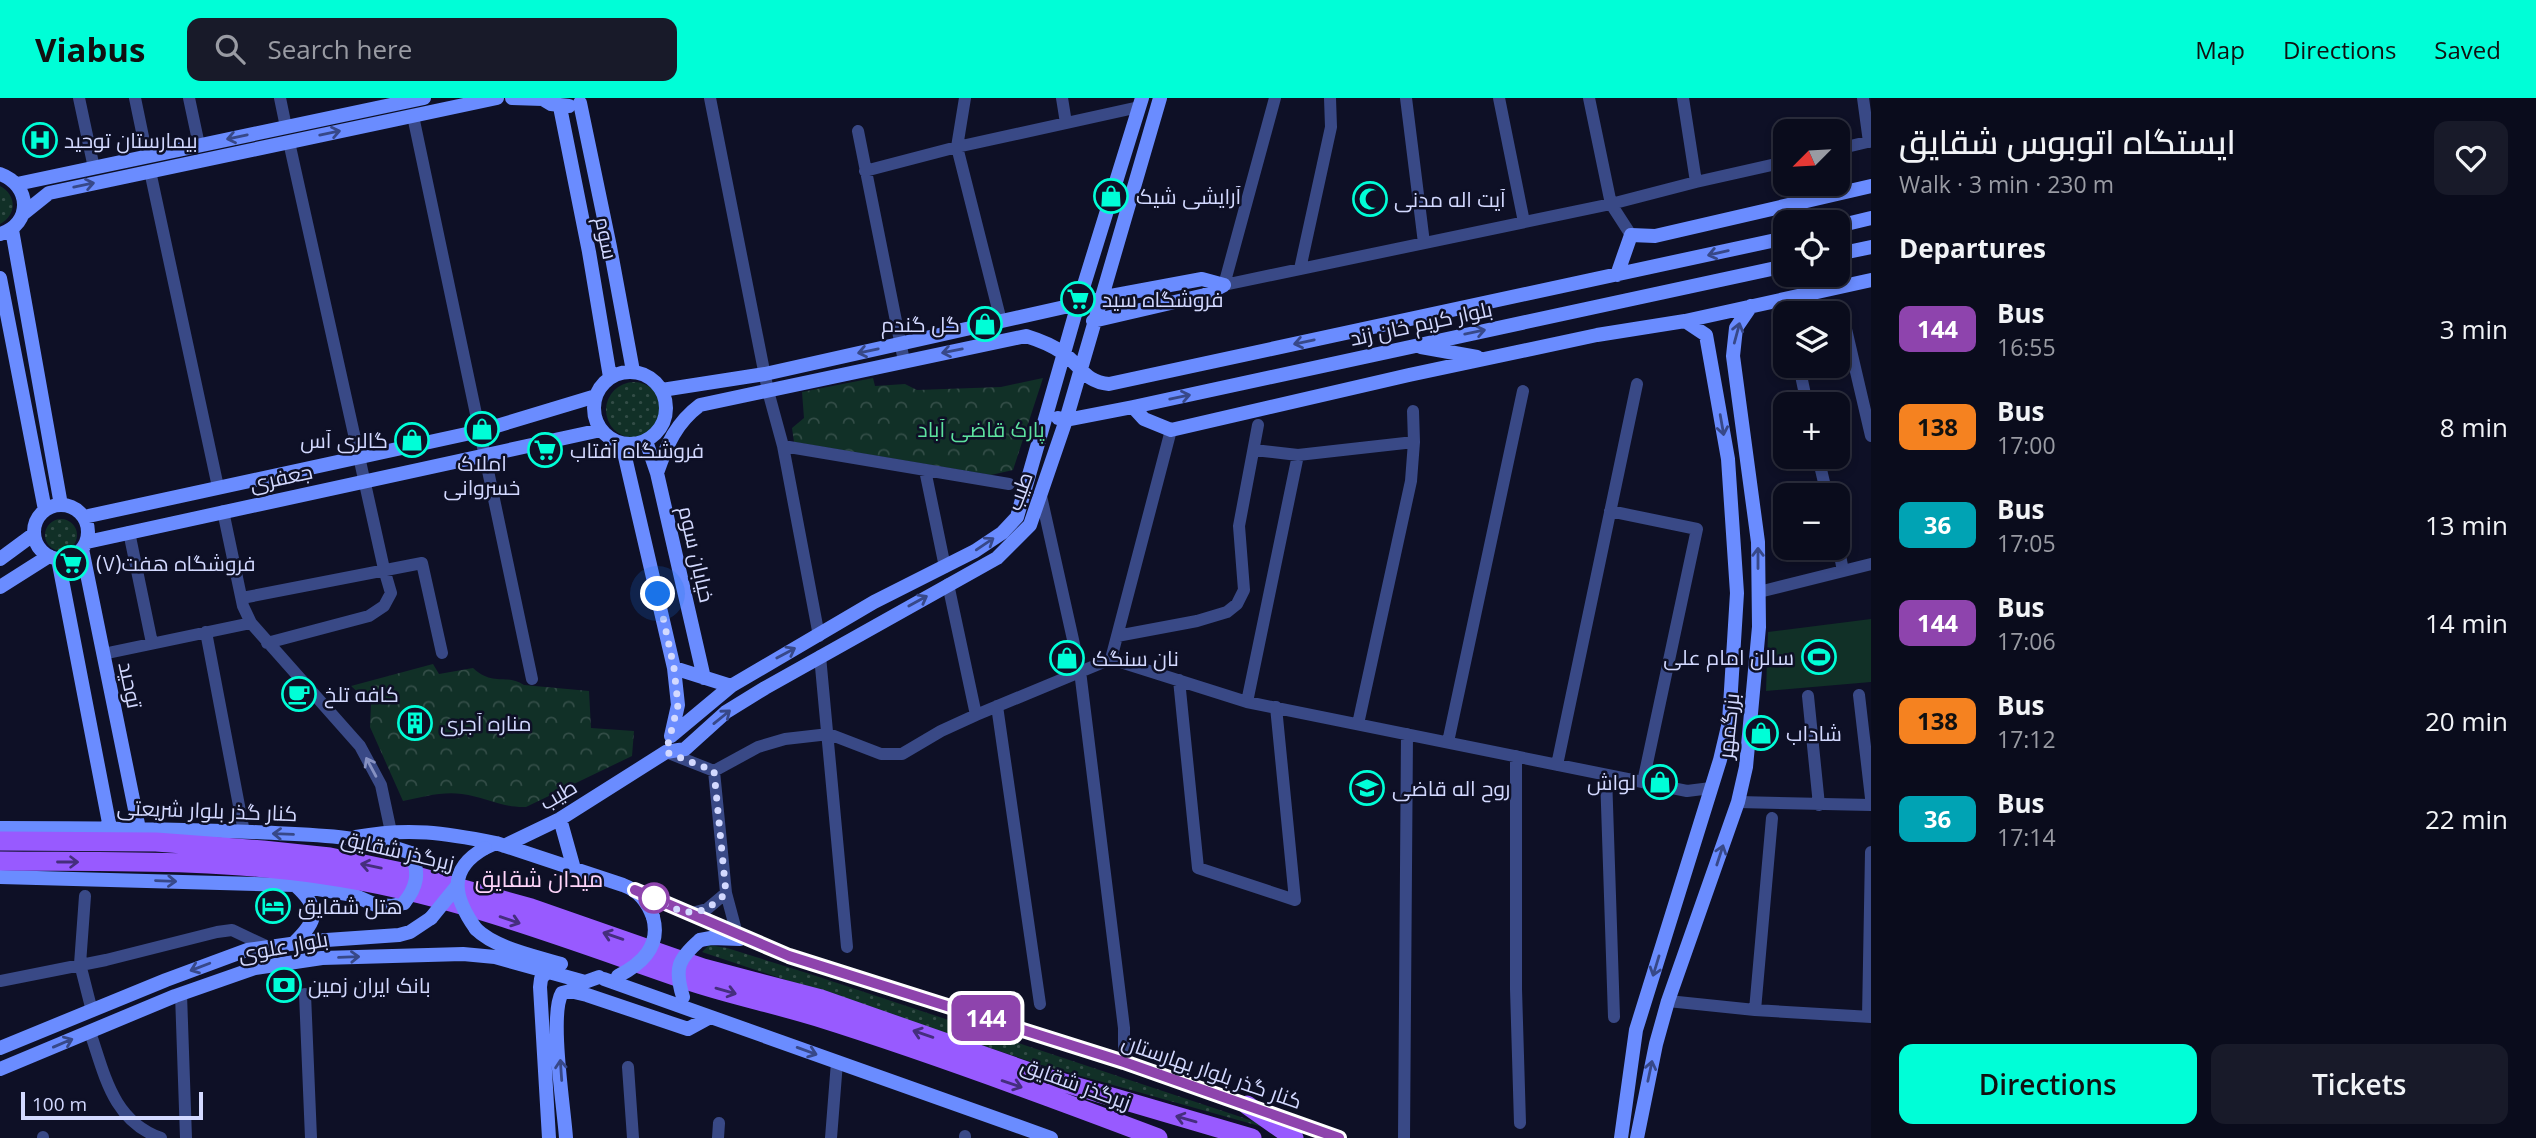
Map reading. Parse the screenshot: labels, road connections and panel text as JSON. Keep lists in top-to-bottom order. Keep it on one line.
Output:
{"streets":{"main road":["سوم","بلوار کریم خان زند","جعفری","طیب","خیابان سوم","توحید","بزرگمهر","کنار گذر بلوار شریعتی","زیرگذر شقایق","بلوار علوی","کنار گذر بلوار بهارستان"]},"crossings":[["سوم","جعفری"],["سوم","خیابان سوم"],["بلوار کریم خان زند","طیب"],["جعفری","خیابان سوم"],["جعفری","توحید"],["توحید","کنار گذر بلوار شریعتی"],["کنار گذر بلوار شریعتی","زیرگذر شقایق"]],"districts":["میدان شقایق"],"parks":["پارک قاضی آباد"],"places":{"hospital":["بیمارستان توحید"],"shop":["آرایشی شیک","گل گندم","املاک خسروانی","گالری آس","نان سنگک","شاداب","لواش"],"mosque":["آیت اله مدنی"],"supermarket":["فروشگاه سید","فروشگاه آفتاب","فروشگاه هفت(۷)"],"sports":["سالن امام علی"],"cafe":["کافه تلخ"],"building":["مناره آجری"],"school or university":["روح اله قاضی"],"hotel":["هتل شقایق"],"bank":["بانک ایران زمین"]},"lines":["bus line 144"],"scale_bar":"100 m","north":"bottom left","page":{"header":"Viabus","search":"Search here","nav":["Map","Directions","Saved"],"on_map":"144","heading":[["ایستگاه اتوبوس شقایق","Walk · 3 min · 230 m"],"Departures"],"map_buttons":["+","−"],"list":[{"mark":"144","name":"Bus","note":"16:55","value":"3 min"},{"mark":"138","name":"Bus","note":"17:00","value":"8 min"},{"mark":"36","name":"Bus","note":"17:05","value":"13 min"},{"mark":"144","name":"Bus","note":"17:06","value":"14 min"},{"mark":"138","name":"Bus","note":"17:12","value":"20 min"},{"mark":"36","name":"Bus","note":"17:14","value":"22 min"}],"buttons":["Directions","Tickets"],"scale":"100 m"}}
